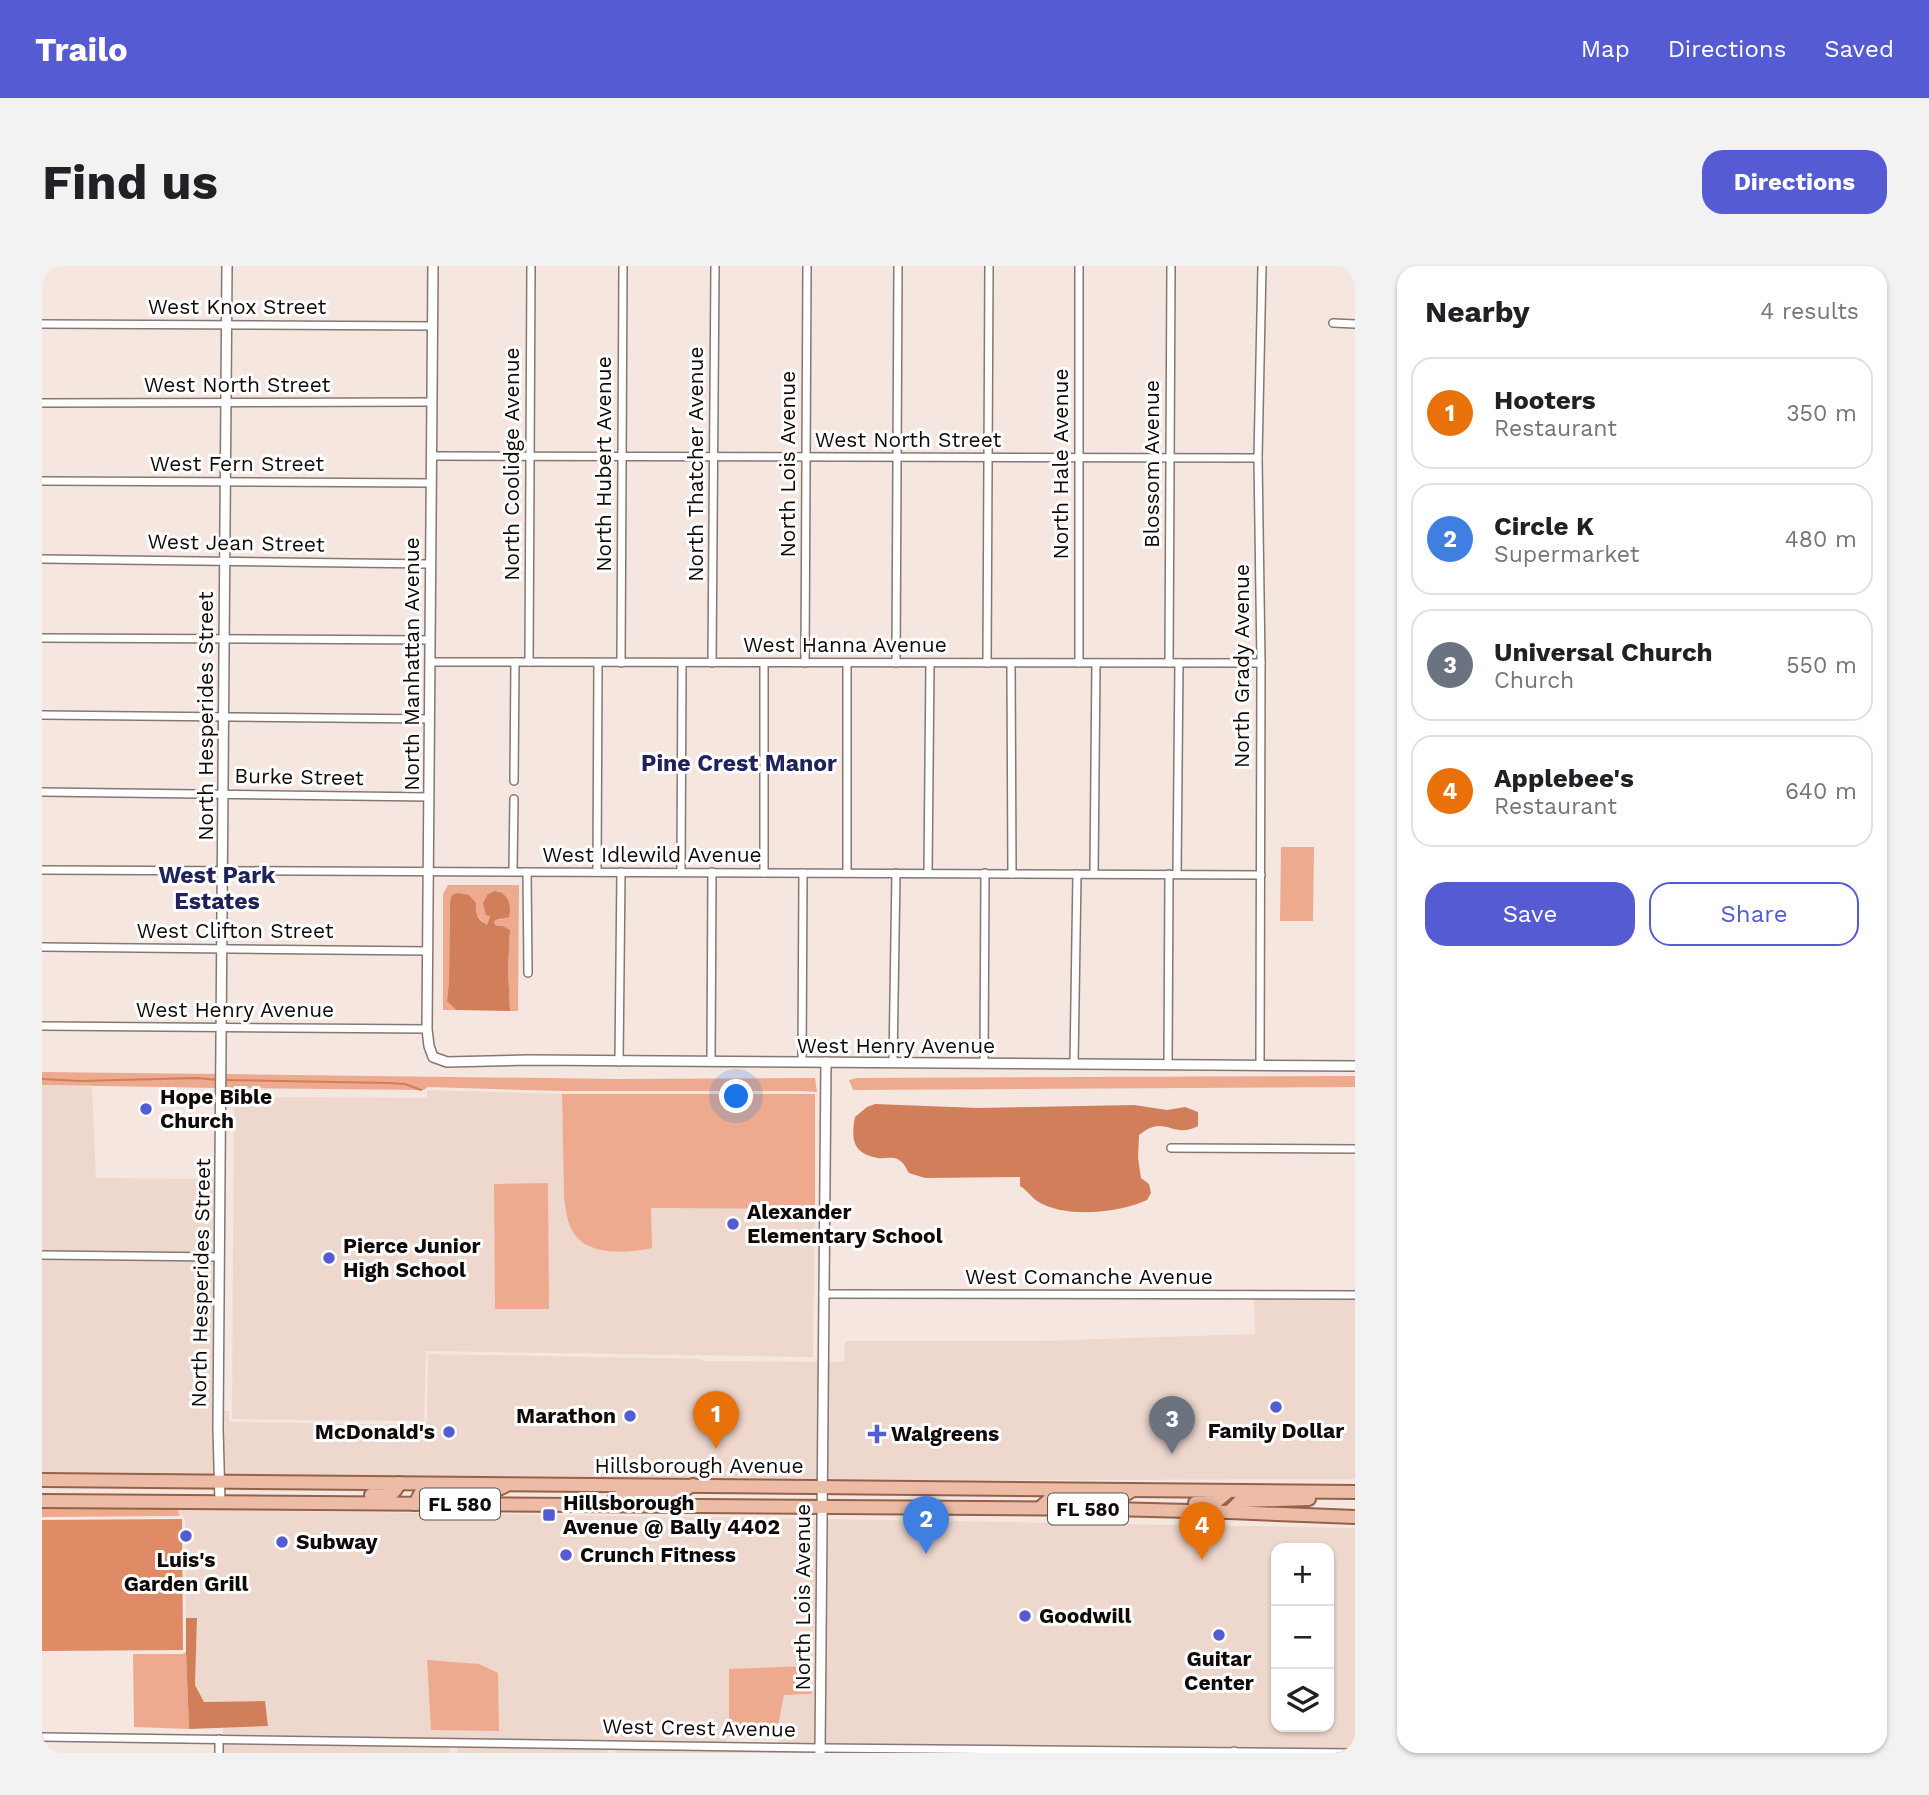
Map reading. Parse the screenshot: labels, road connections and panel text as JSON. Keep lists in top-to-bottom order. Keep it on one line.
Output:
{"streets":{"main road":["Hillsborough Avenue","FL 580"],"street":["West Knox Street","West North Street","West Fern Street","North Coolidge Avenue","North Hubert Avenue","North Thatcher Avenue","North Lois Avenue","North Hale Avenue","Blossom Avenue","West Jean Street","West Hanna Avenue","North Manhattan Avenue","North Grady Avenue","North Hesperides Street","Burke Street","West Idlewild Avenue","West Clifton Street","West Henry Avenue","West Comanche Avenue","West Crest Avenue"]},"crossings":[["West Knox Street","North Manhattan Avenue"],["West Knox Street","North Hesperides Street"],["West North Street","North Coolidge Avenue"],["West North Street","North Hubert Avenue"],["West North Street","North Thatcher Avenue"],["West North Street","North Lois Avenue"],["West North Street","North Hale Avenue"],["West North Street","Blossom Avenue"],["West North Street","North Manhattan Avenue"],["West North Street","North Grady Avenue"],["West North Street","North Hesperides Street"],["West Fern Street","North Manhattan Avenue"],["West Fern Street","North Hesperides Street"],["North Coolidge Avenue","West Hanna Avenue"],["North Hubert Avenue","West Hanna Avenue"],["North Thatcher Avenue","West Hanna Avenue"],["North Lois Avenue","West Hanna Avenue"],["North Lois Avenue","West Henry Avenue"],["North Lois Avenue","West Comanche Avenue"],["North Lois Avenue","Hillsborough Avenue"],["North Lois Avenue","FL 580"],["North Lois Avenue","West Crest Avenue"],["North Hale Avenue","West Hanna Avenue"],["Blossom Avenue","West Hanna Avenue"],["West Jean Street","North Manhattan Avenue"],["West Jean Street","North Hesperides Street"],["West Hanna Avenue","North Manhattan Avenue"],["West Hanna Avenue","North Grady Avenue"],["North Manhattan Avenue","Burke Street"],["North Manhattan Avenue","West Idlewild Avenue"],["North Manhattan Avenue","West Clifton Street"],["North Manhattan Avenue","West Henry Avenue"],["North Grady Avenue","West Idlewild Avenue"],["North Grady Avenue","West Henry Avenue"],["North Hesperides Street","Burke Street"],["North Hesperides Street","West Idlewild Avenue"],["North Hesperides Street","West Clifton Street"],["North Hesperides Street","West Henry Avenue"],["North Hesperides Street","Hillsborough Avenue"],["North Hesperides Street","FL 580"]],"districts":["Pine Crest Manor","West Park Estates"],"places":{"other":["Hope Bible Church","Alexander Elementary School","Pierce Junior High School","Family Dollar","Marathon","McDonald's","Luis's Garden Grill","Subway","Crunch Fitness","Goodwill","Guitar Center"],"health":["Walgreens"],"transit":["Hillsborough Avenue @ Bally 4402"]},"page":{"header":"Trailo","nav":["Map","Directions","Saved"],"buttons":["Directions",["Save","Share"]],"title":"Find us","heading":["Nearby","4 results"],"list":[{"mark":"1","name":"Hooters","note":"Restaurant","value":"350 m"},{"mark":"2","name":"Circle K","note":"Supermarket","value":"480 m"},{"mark":"3","name":"Universal Church","note":"Church","value":"550 m"},{"mark":"4","name":"Applebee's","note":"Restaurant","value":"640 m"}],"pins":["1","3","2","4"],"map_buttons":["+","−"]}}
